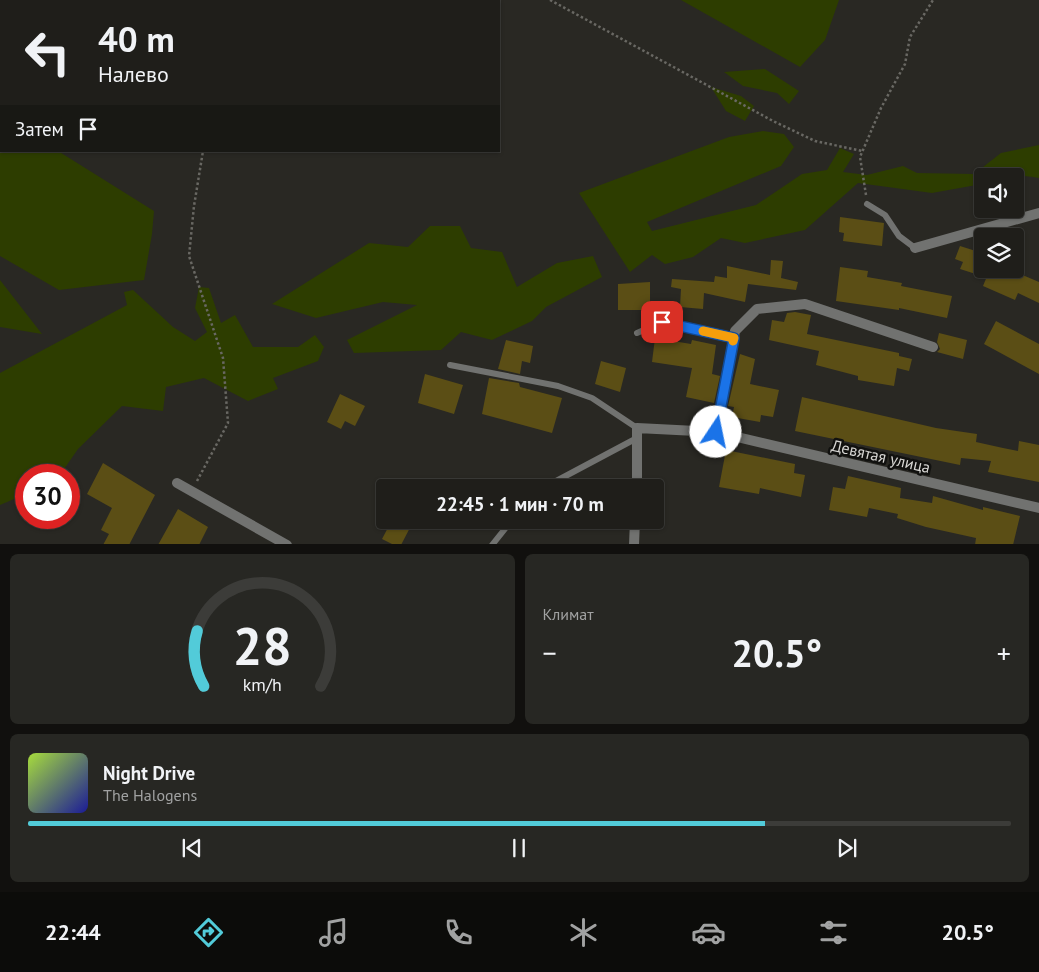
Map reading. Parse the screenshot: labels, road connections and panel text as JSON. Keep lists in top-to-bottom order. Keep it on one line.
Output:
{"streets":{"street":["Девятая улица"]},"page":{"turn":["40 m","Налево"],"then":"Затем","limit":"30","trip":"22:45 · 1 мин · 70 m","tile":"Климат","heat":["−","20.5°","+"],"song":["Night Drive","The Halogens"],"tabs":["22:44","20.5°"],"gauge":["28","km/h"]}}
